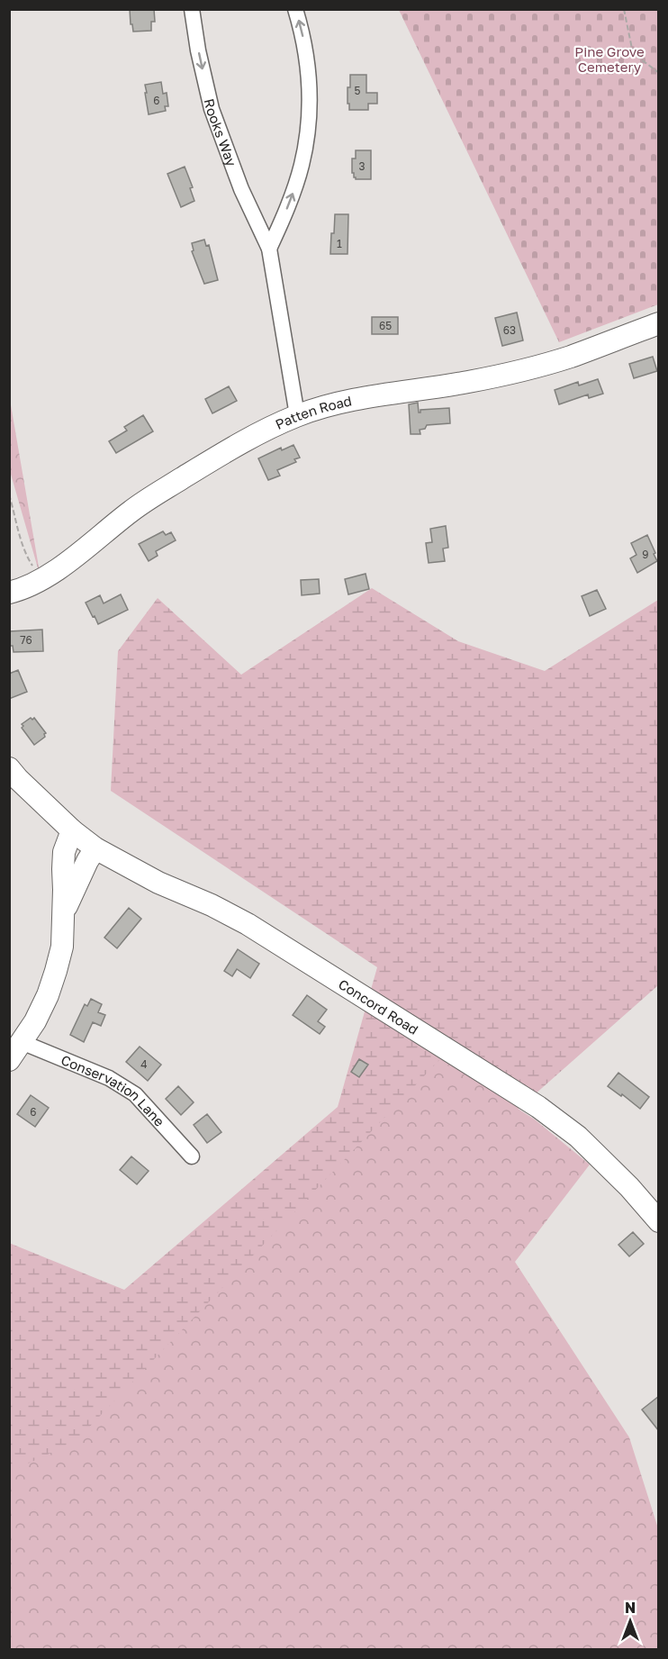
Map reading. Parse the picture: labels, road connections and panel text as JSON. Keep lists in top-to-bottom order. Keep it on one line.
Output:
{"streets":{"street":["Rooks Way","Patten Road","Concord Road","Conservation Lane"]},"crossings":[["Rooks Way","Patten Road"]],"one_way":["Rooks Way"],"parks":["Pine Grove Cemetery"],"house_numbers":["5","6","3","1","65","63","9","76","4","6"],"north":"top"}
